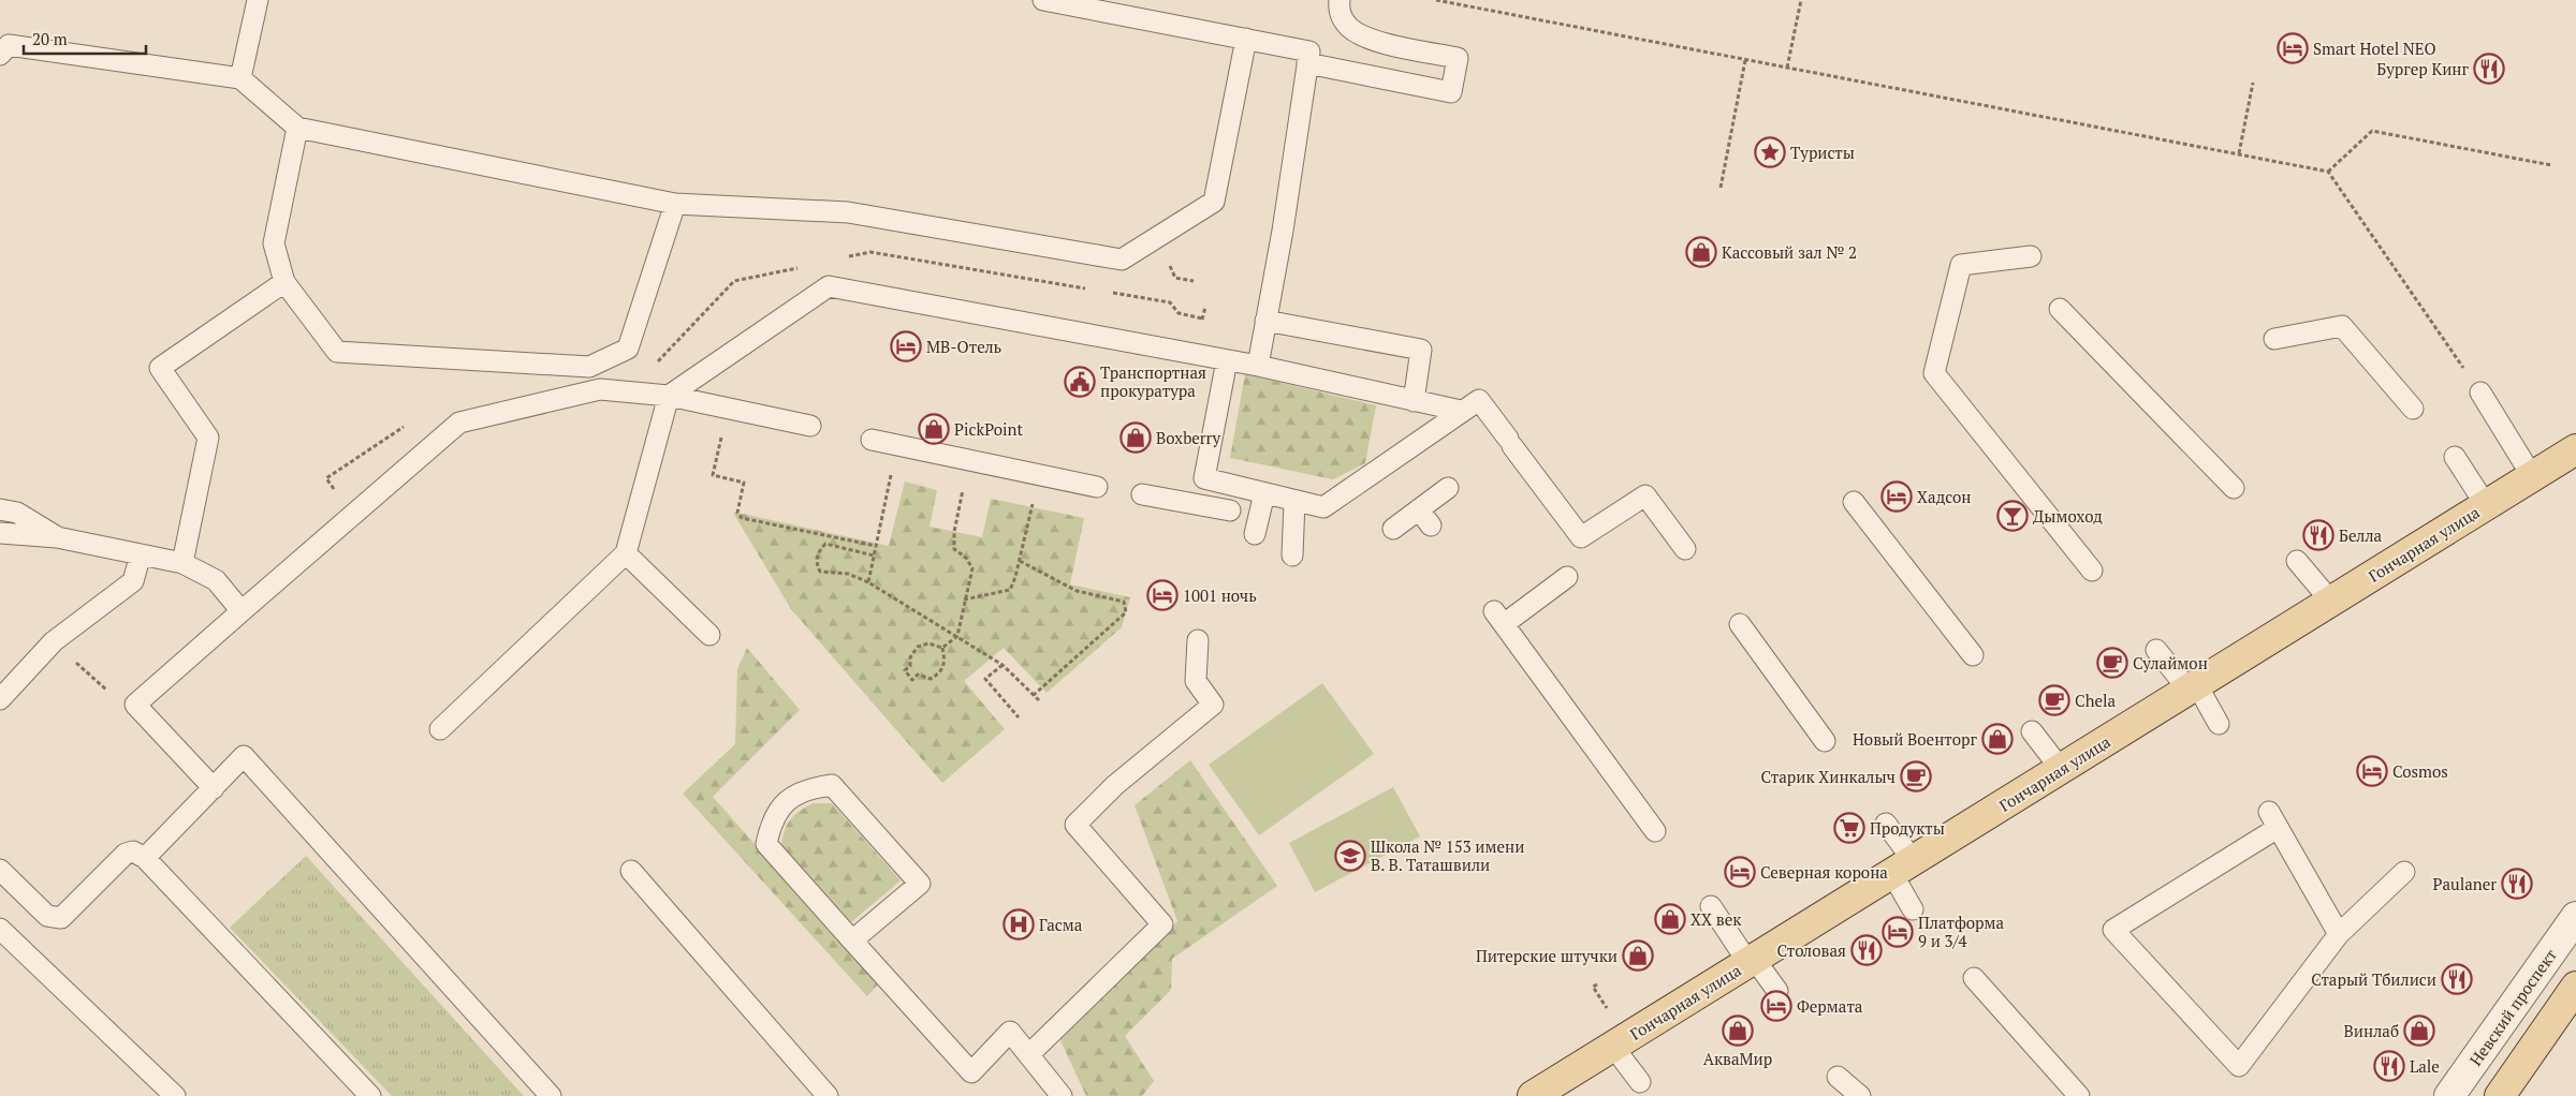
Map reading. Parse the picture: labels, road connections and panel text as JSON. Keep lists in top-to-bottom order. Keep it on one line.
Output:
{"streets":{"main road":["Гончарная улица"],"street":["Невский проспект"]},"places":{"hotel":["Smart Hotel NEO","МВ-Отель","Хадсон","1001 ночь","Cosmos","Северная корона","Платформа 9 и 3/4","Фермата"],"restaurant":["Бургер Кинг","Белла","Paulaner","Столовая","Старый Тбилиси","Lale"],"place":["Туристы"],"shop":["Кассовый зал № 2","PickPoint","Boxberry","Новый Военторг","XX век","Питерские штучки","АкваМир","Винлаб"],"public building":["Транспортная прокуратура"],"bar":["Дымоход"],"cafe":["Сулаймон","Chela","Старик Хинкалыч"],"supermarket":["Продукты"],"school or university":["Школа № 153 имени В. В. Таташвили"],"hospital":["Гасма"]},"scale_bar":"20 m"}
